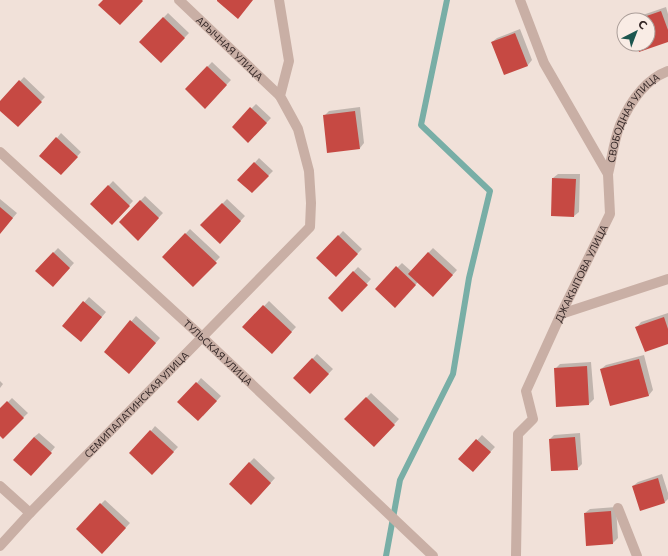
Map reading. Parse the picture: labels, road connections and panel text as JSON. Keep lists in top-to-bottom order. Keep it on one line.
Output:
{"streets":{"street":["АРЫЧНАЯ УЛИЦА","СВОБОДНАЯ УЛИЦА","ДЖАКЫПОВА УЛИЦА","ТУЛЬСКАЯ УЛИЦА","СЕМИПАЛАТИНСКАЯ УЛИЦА"]},"crossings":[["АРЫЧНАЯ УЛИЦА","СЕМИПАЛАТИНСКАЯ УЛИЦА"],["СВОБОДНАЯ УЛИЦА","ДЖАКЫПОВА УЛИЦА"],["ТУЛЬСКАЯ УЛИЦА","СЕМИПАЛАТИНСКАЯ УЛИЦА"]],"north":"top right"}
